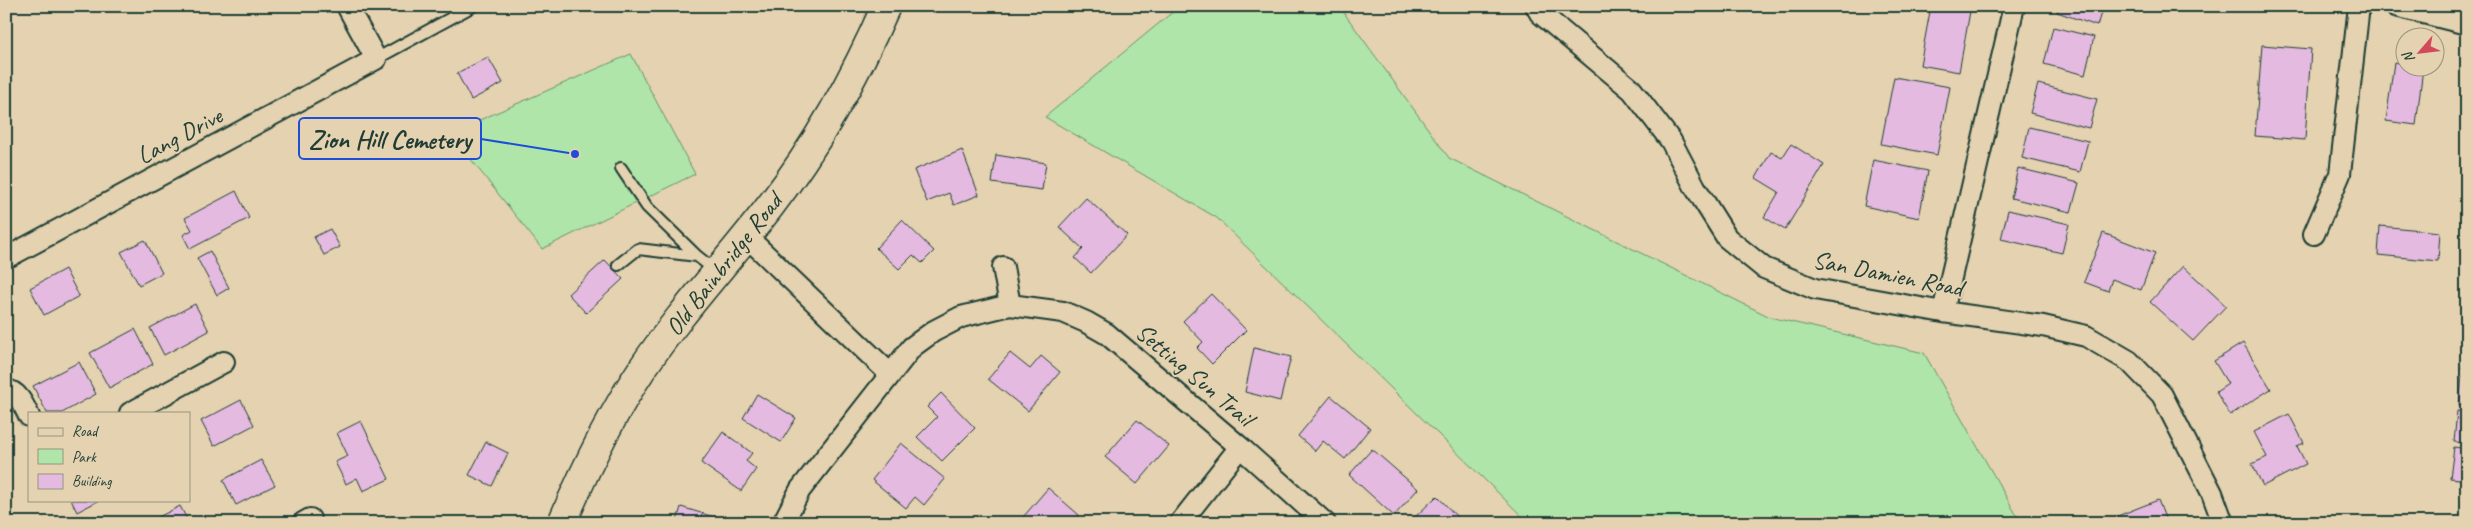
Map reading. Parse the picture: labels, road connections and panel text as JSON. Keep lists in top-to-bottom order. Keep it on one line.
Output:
{"streets":{"main road":["Old Bainbridge Road"],"street":["Lang Drive","San Damien Road","Setting Sun Trail"]},"places":["Zion Hill Cemetery"],"legend":["Road","Park","Building"],"north":"bottom left"}
